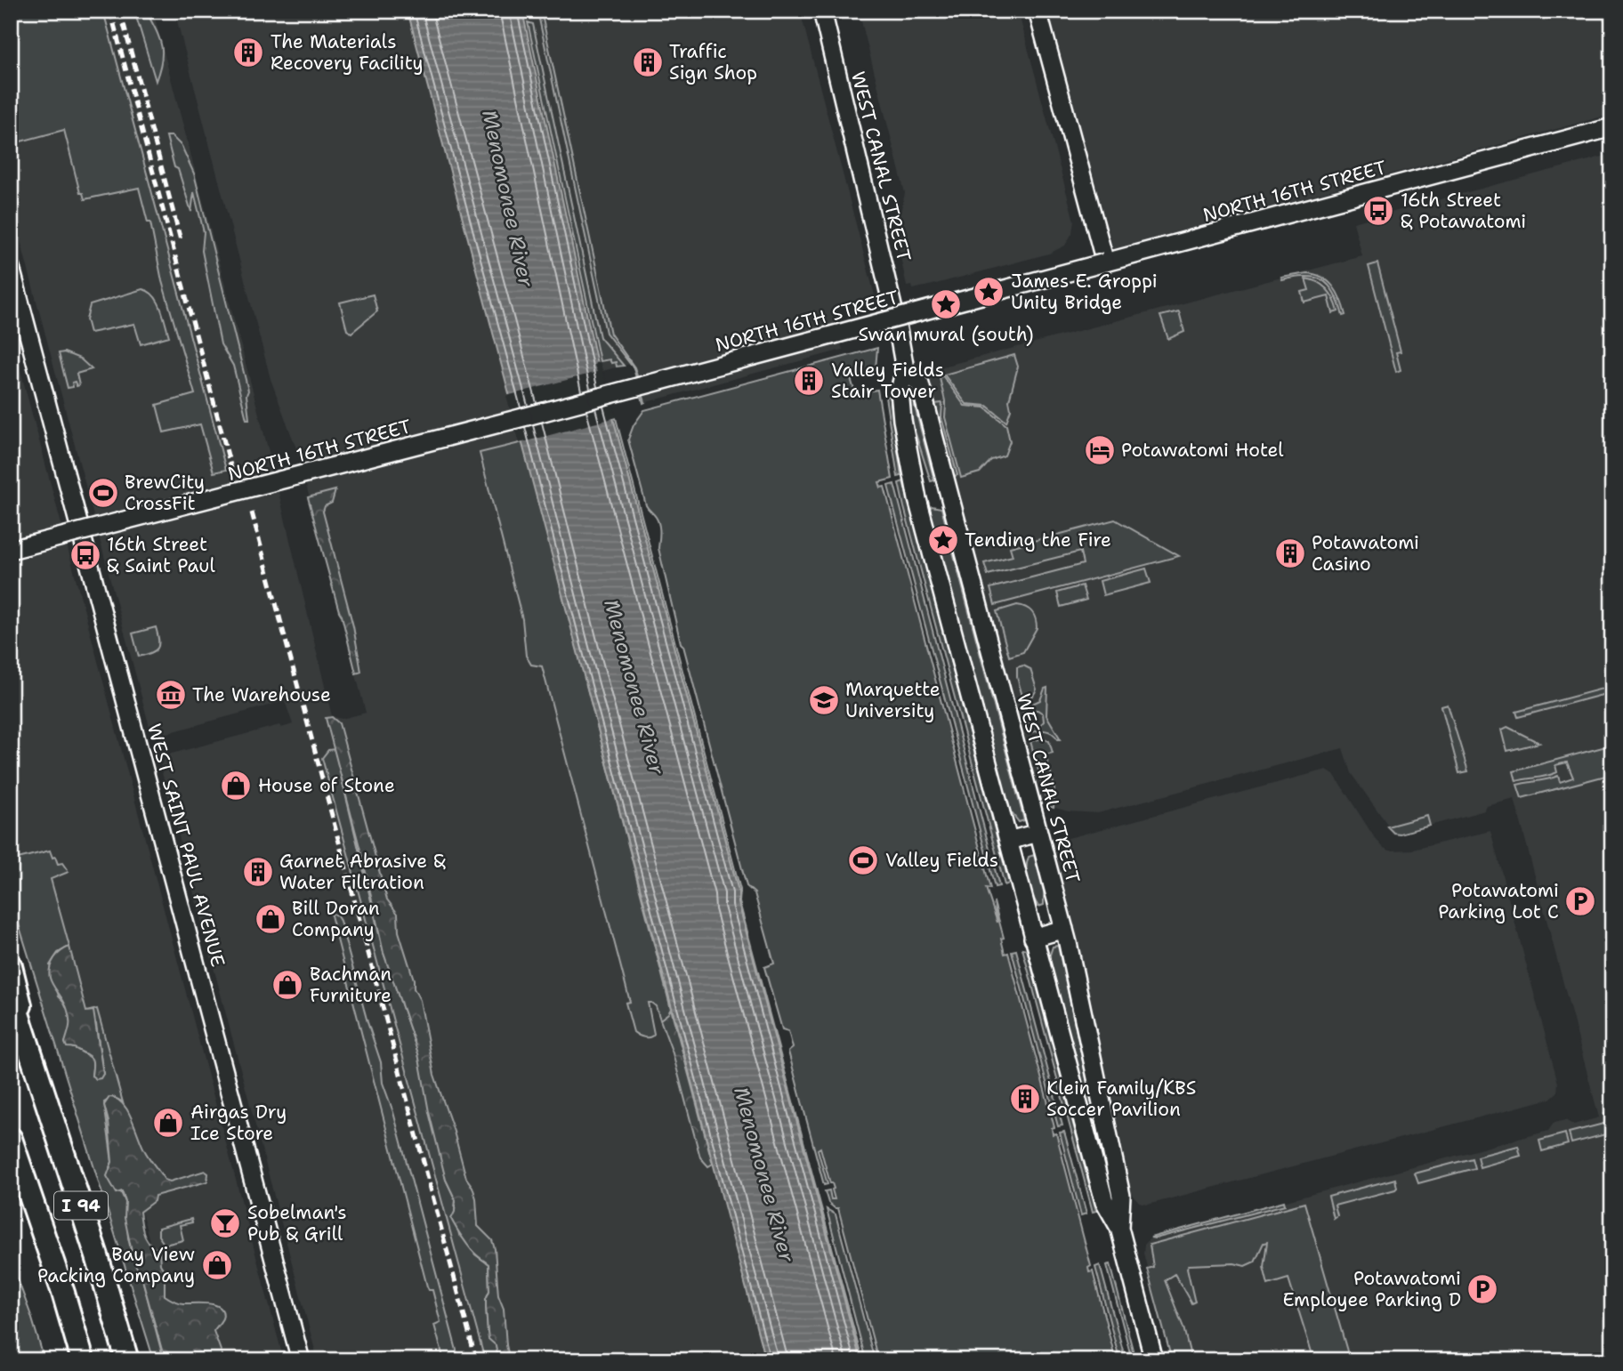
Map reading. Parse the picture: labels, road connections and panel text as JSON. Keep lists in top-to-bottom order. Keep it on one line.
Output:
{"streets":{"highway":["I 94"],"street":["WEST CANAL STREET","NORTH 16TH STREET","WEST SAINT PAUL AVENUE"]},"water":["Menomonee River"],"places":{"building":["The Materials Recovery Facility","Traffic Sign Shop","Valley Fields Stair Tower","Potawatomi Casino","Garnet Abrasive & Water Filtration","Klein Family/KBS Soccer Pavilion"],"bus stop":["16th Street & Potawatomi","16th Street & Saint Paul"],"place":["James E. Groppi Unity Bridge","Swan mural (south)","Tending the Fire"],"hotel":["Potawatomi Hotel"],"sports":["BrewCity CrossFit","Valley Fields"],"museum":["The Warehouse"],"school or university":["Marquette University"],"shop":["House of Stone","Bill Doran Company","Bachman Furniture","Airgas Dry Ice Store","Bay View Packing Company"],"parking":["Potawatomi Parking Lot C","Potawatomi Employee Parking D"],"bar":["Sobelman's Pub & Grill"]}}
